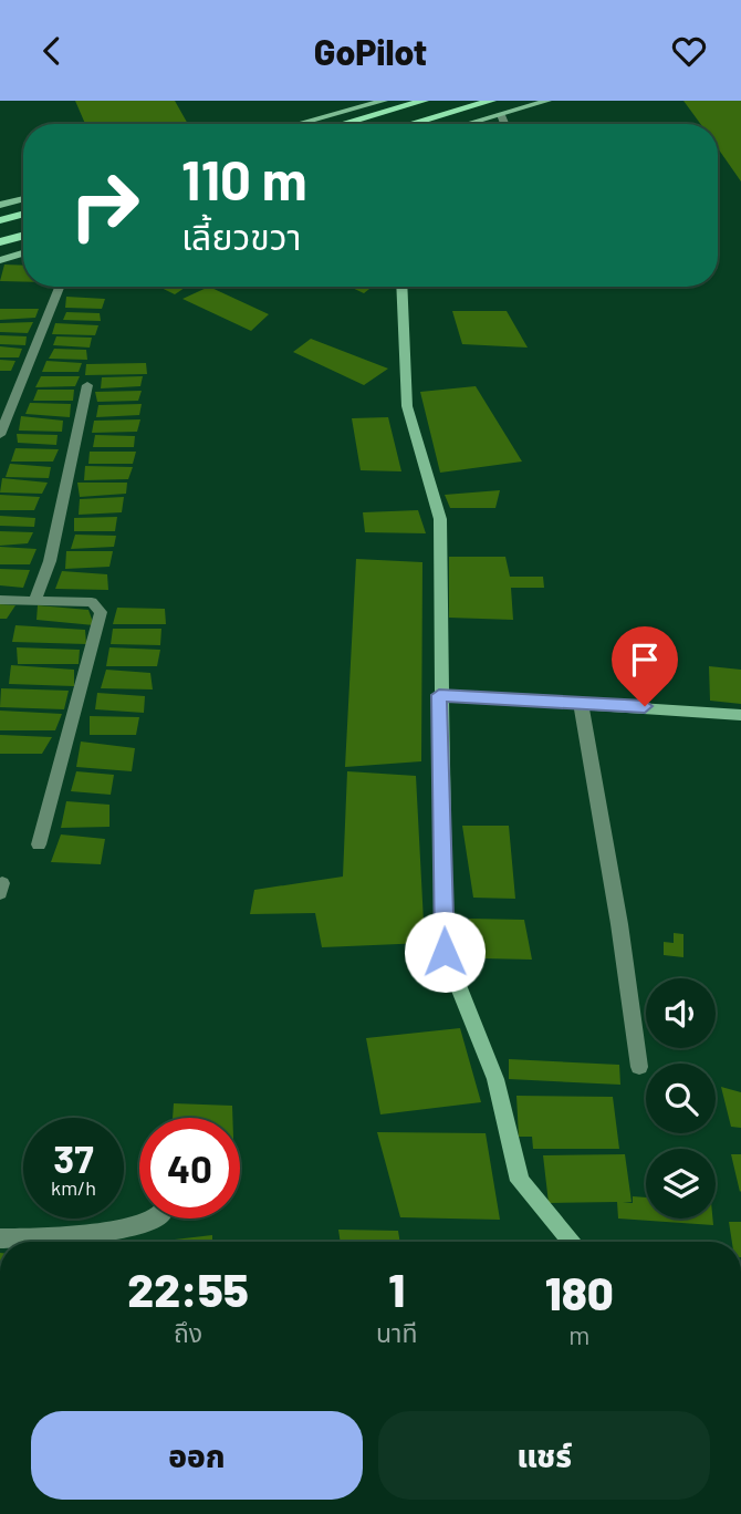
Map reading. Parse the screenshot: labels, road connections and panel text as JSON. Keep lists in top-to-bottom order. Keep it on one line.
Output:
{"page":{"header":"GoPilot","turn":["110 m","เลี้ยวขวา"],"speed":"37 km/h","limit":"40","eta":["22:55","ถึง","1","นาที","180","m"],"buttons":["ออก","แชร์"]}}
